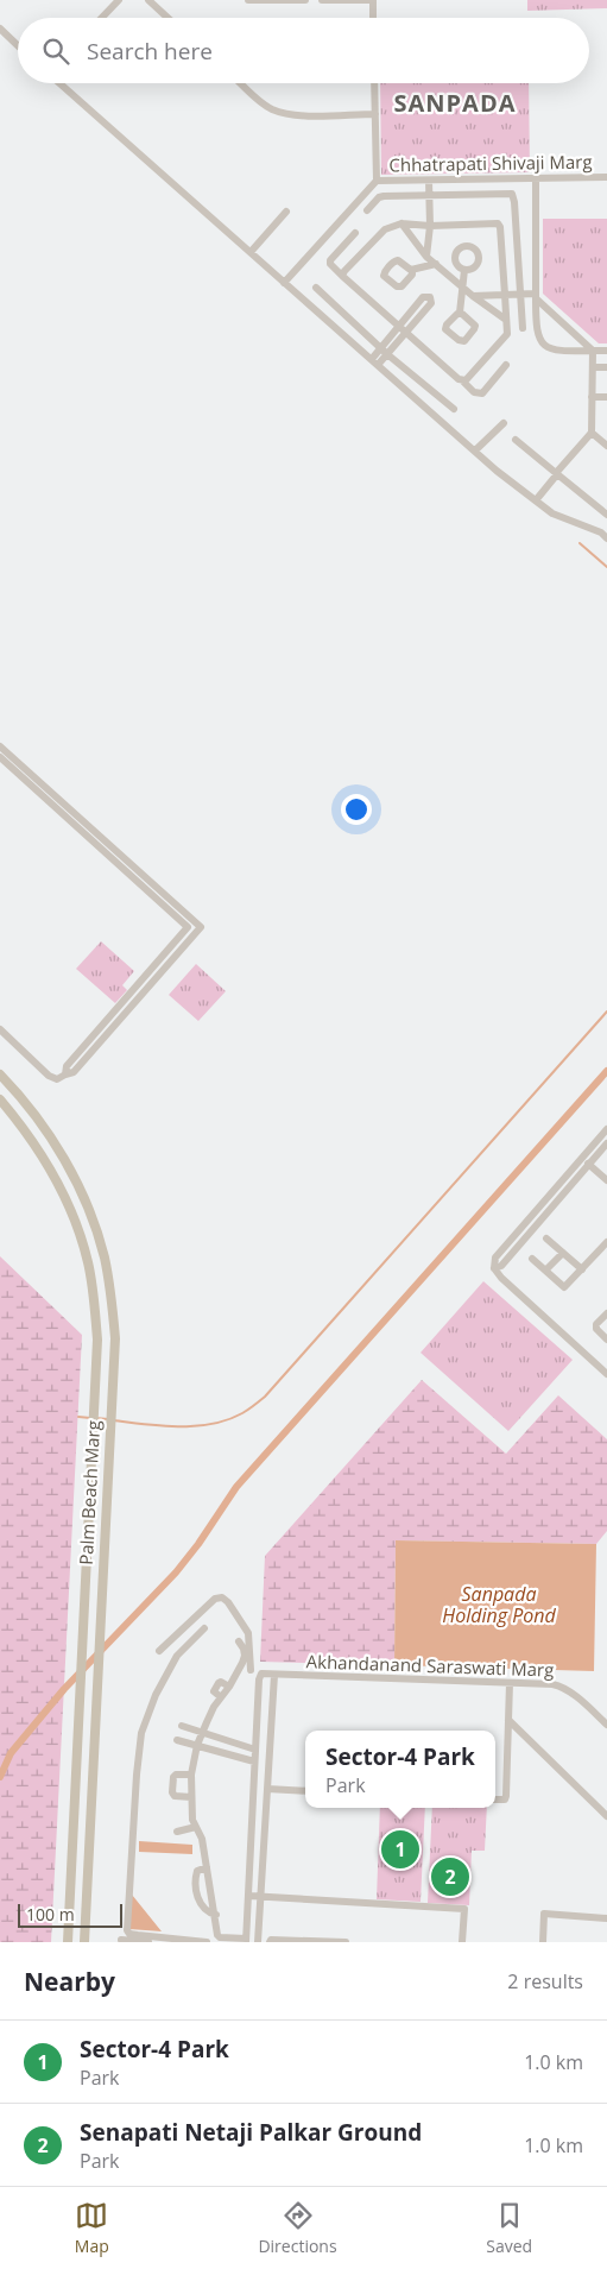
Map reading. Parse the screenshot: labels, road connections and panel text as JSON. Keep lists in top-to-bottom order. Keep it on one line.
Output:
{"streets":{"main road":["Palm Beach Marg"],"street":["Chhatrapati Shivaji Marg","Akhandanand Saraswati Marg"]},"districts":["SANPADA"],"water":["Sanpada Holding Pond"],"scale_bar":"100 m","page":{"search":"Search here","popup":["Sector-4 Park","Park"],"pins":["1","2"],"scale":"100 m","heading":["Nearby","2 results"],"list":[{"mark":"1","name":"Sector-4 Park","note":"Park","value":"1.0 km"},{"mark":"2","name":"Senapati Netaji Palkar Ground","note":"Park","value":"1.0 km"}],"nav":["Map","Directions","Saved"]}}
